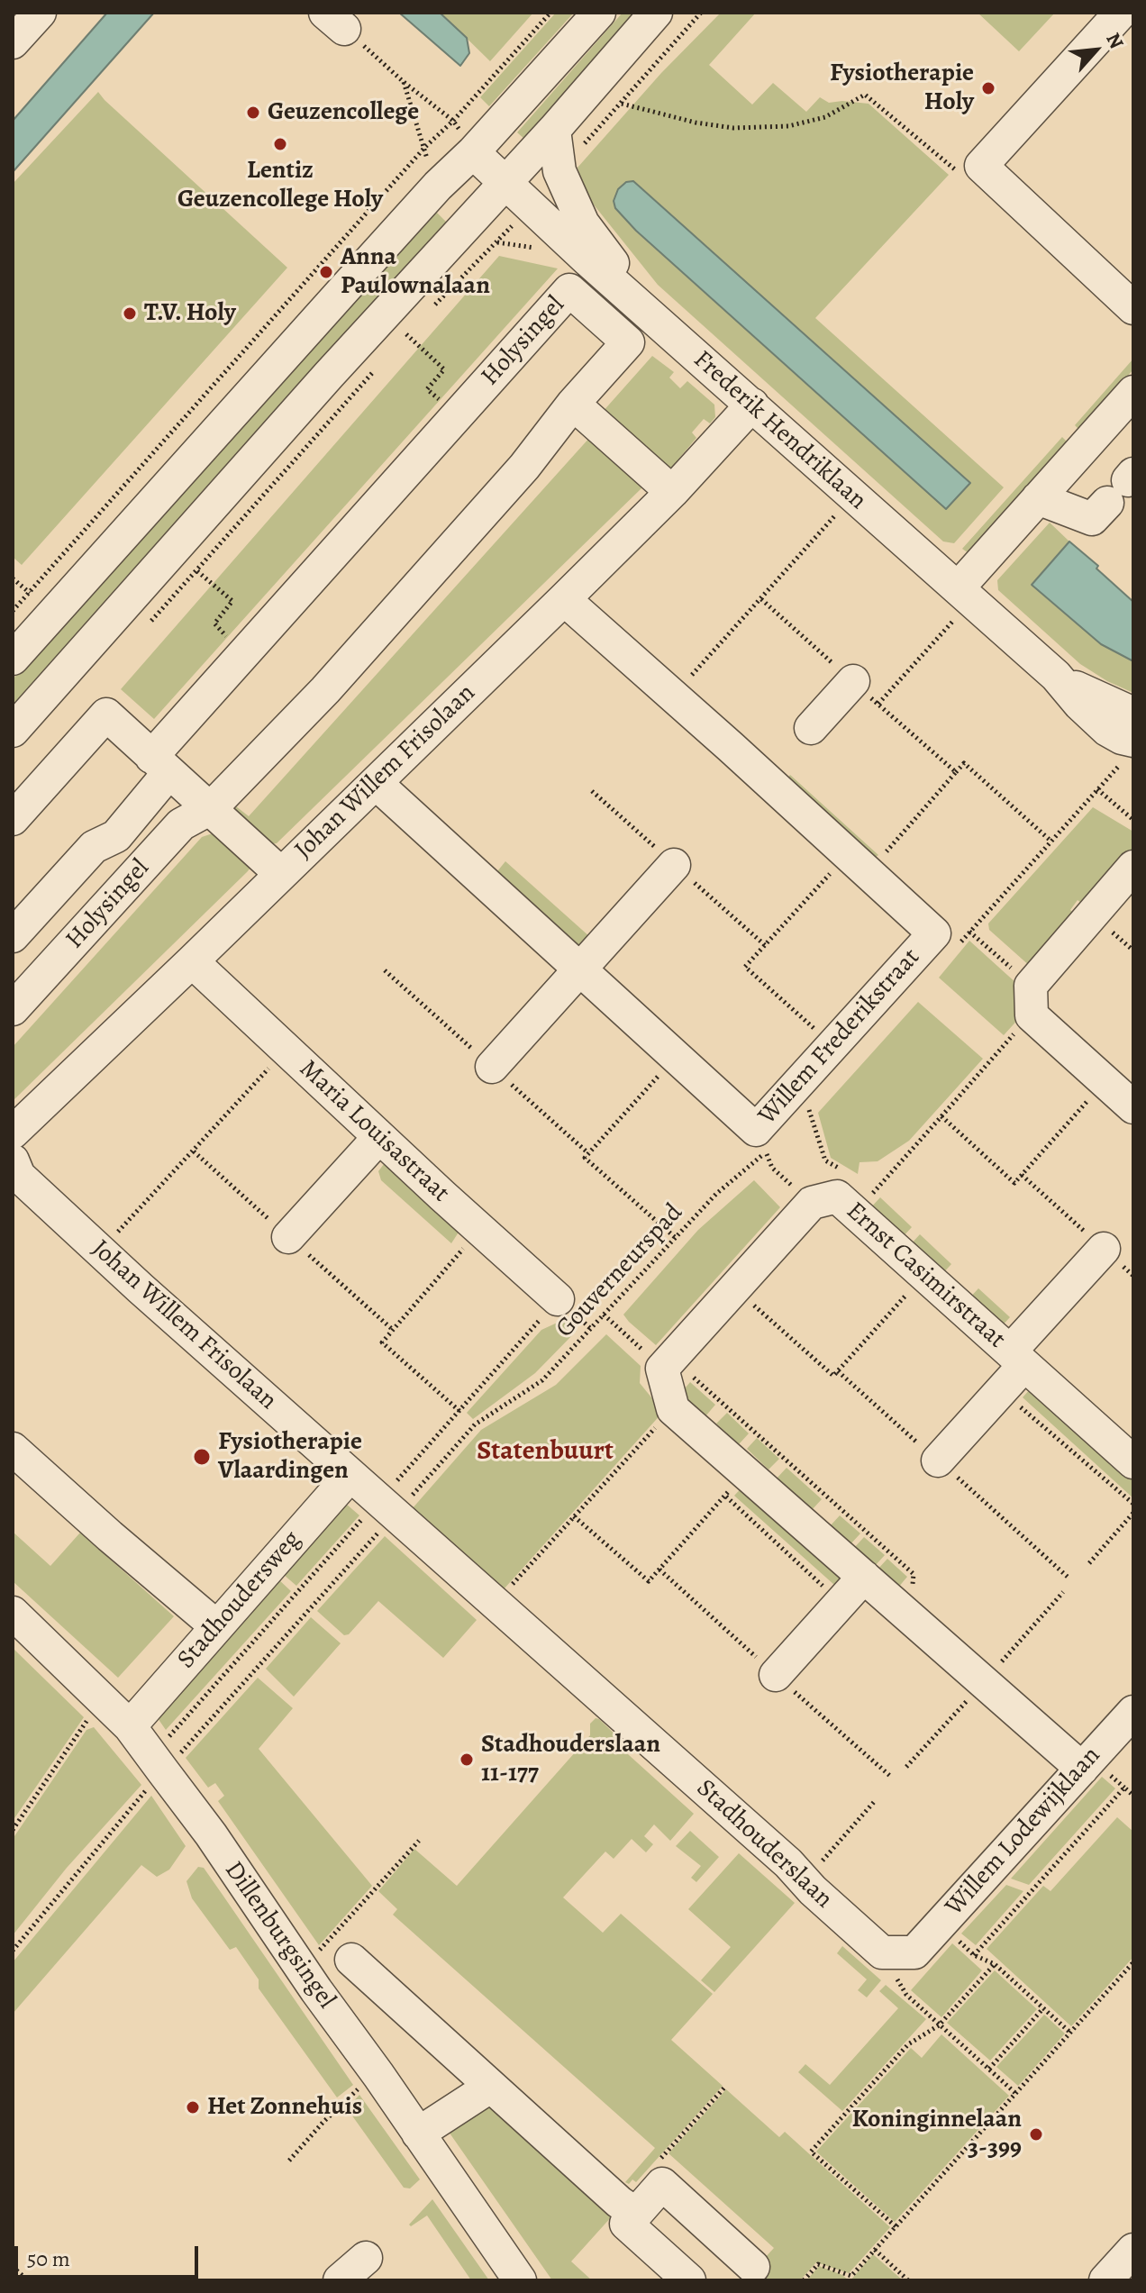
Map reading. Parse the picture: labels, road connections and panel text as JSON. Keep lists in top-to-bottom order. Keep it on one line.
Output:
{"streets":{"street":["Holysingel","Frederik Hendriklaan","Johan Willem Frisolaan","Willem Frederikstraat","Maria Louisastraat","Ernst Casimirstraat","Stadhoudersweg","Willem Lodewijklaan","Stadhouderslaan","Dillenburgsingel"],"path":["Gouverneurspad"]},"crossings":[["Frederik Hendriklaan","Johan Willem Frisolaan"],["Johan Willem Frisolaan","Willem Frederikstraat"],["Johan Willem Frisolaan","Maria Louisastraat"],["Johan Willem Frisolaan","Gouverneurspad"],["Johan Willem Frisolaan","Stadhoudersweg"],["Johan Willem Frisolaan","Stadhouderslaan"],["Gouverneurspad","Stadhouderslaan"],["Gouverneurspad","Dillenburgsingel"],["Stadhoudersweg","Dillenburgsingel"],["Willem Lodewijklaan","Stadhouderslaan"]],"districts":["Statenbuurt"],"places":["Fysiotherapie Holy","Geuzencollege","Lentiz Geuzencollege Holy","Anna Paulownalaan","T.V. Holy","Fysiotherapie Vlaardingen","Stadhouderslaan 11-177","Het Zonnehuis","Koninginnelaan 3-399"],"scale_bar":"50 m","north":"top right"}
